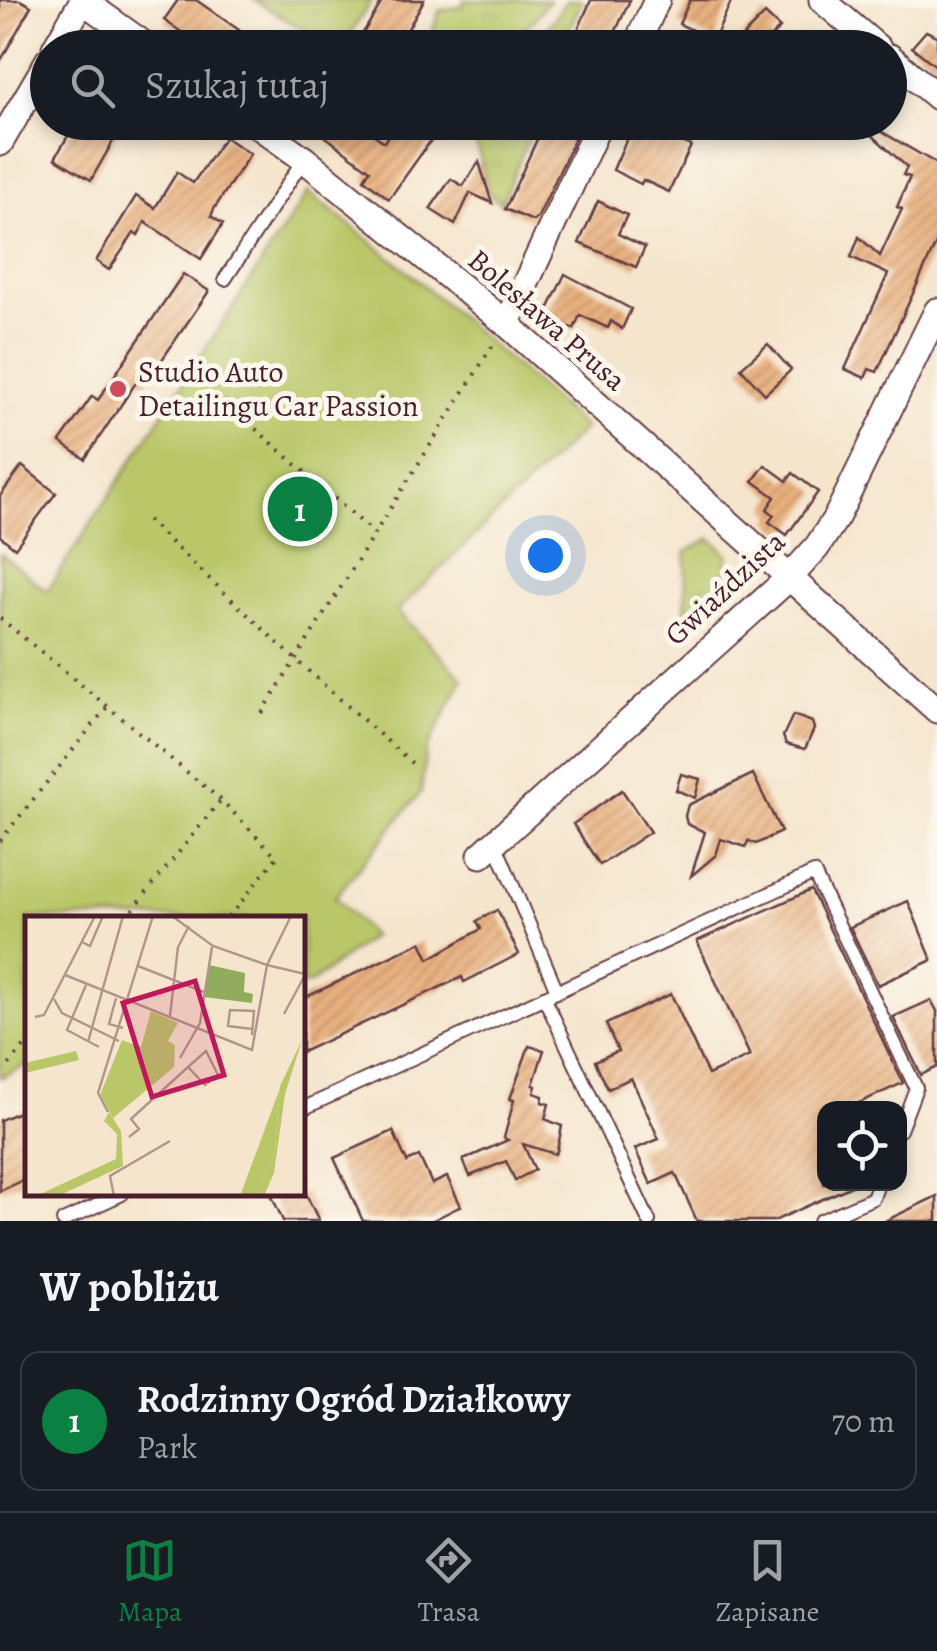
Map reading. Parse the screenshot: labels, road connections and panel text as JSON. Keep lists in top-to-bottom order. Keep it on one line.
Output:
{"streets":{"street":["Bolesława Prusa","Gwiaździsta"]},"crossings":[["Bolesława Prusa","Gwiaździsta"]],"places":["Studio Auto Detailingu Car Passion"],"page":{"search":"Szukaj tutaj","pins":"1","heading":"W pobliżu","list":[{"mark":"1","name":"Rodzinny Ogród Działkowy","note":"Park","value":"70 m"}],"nav":["Mapa","Trasa","Zapisane"]}}
